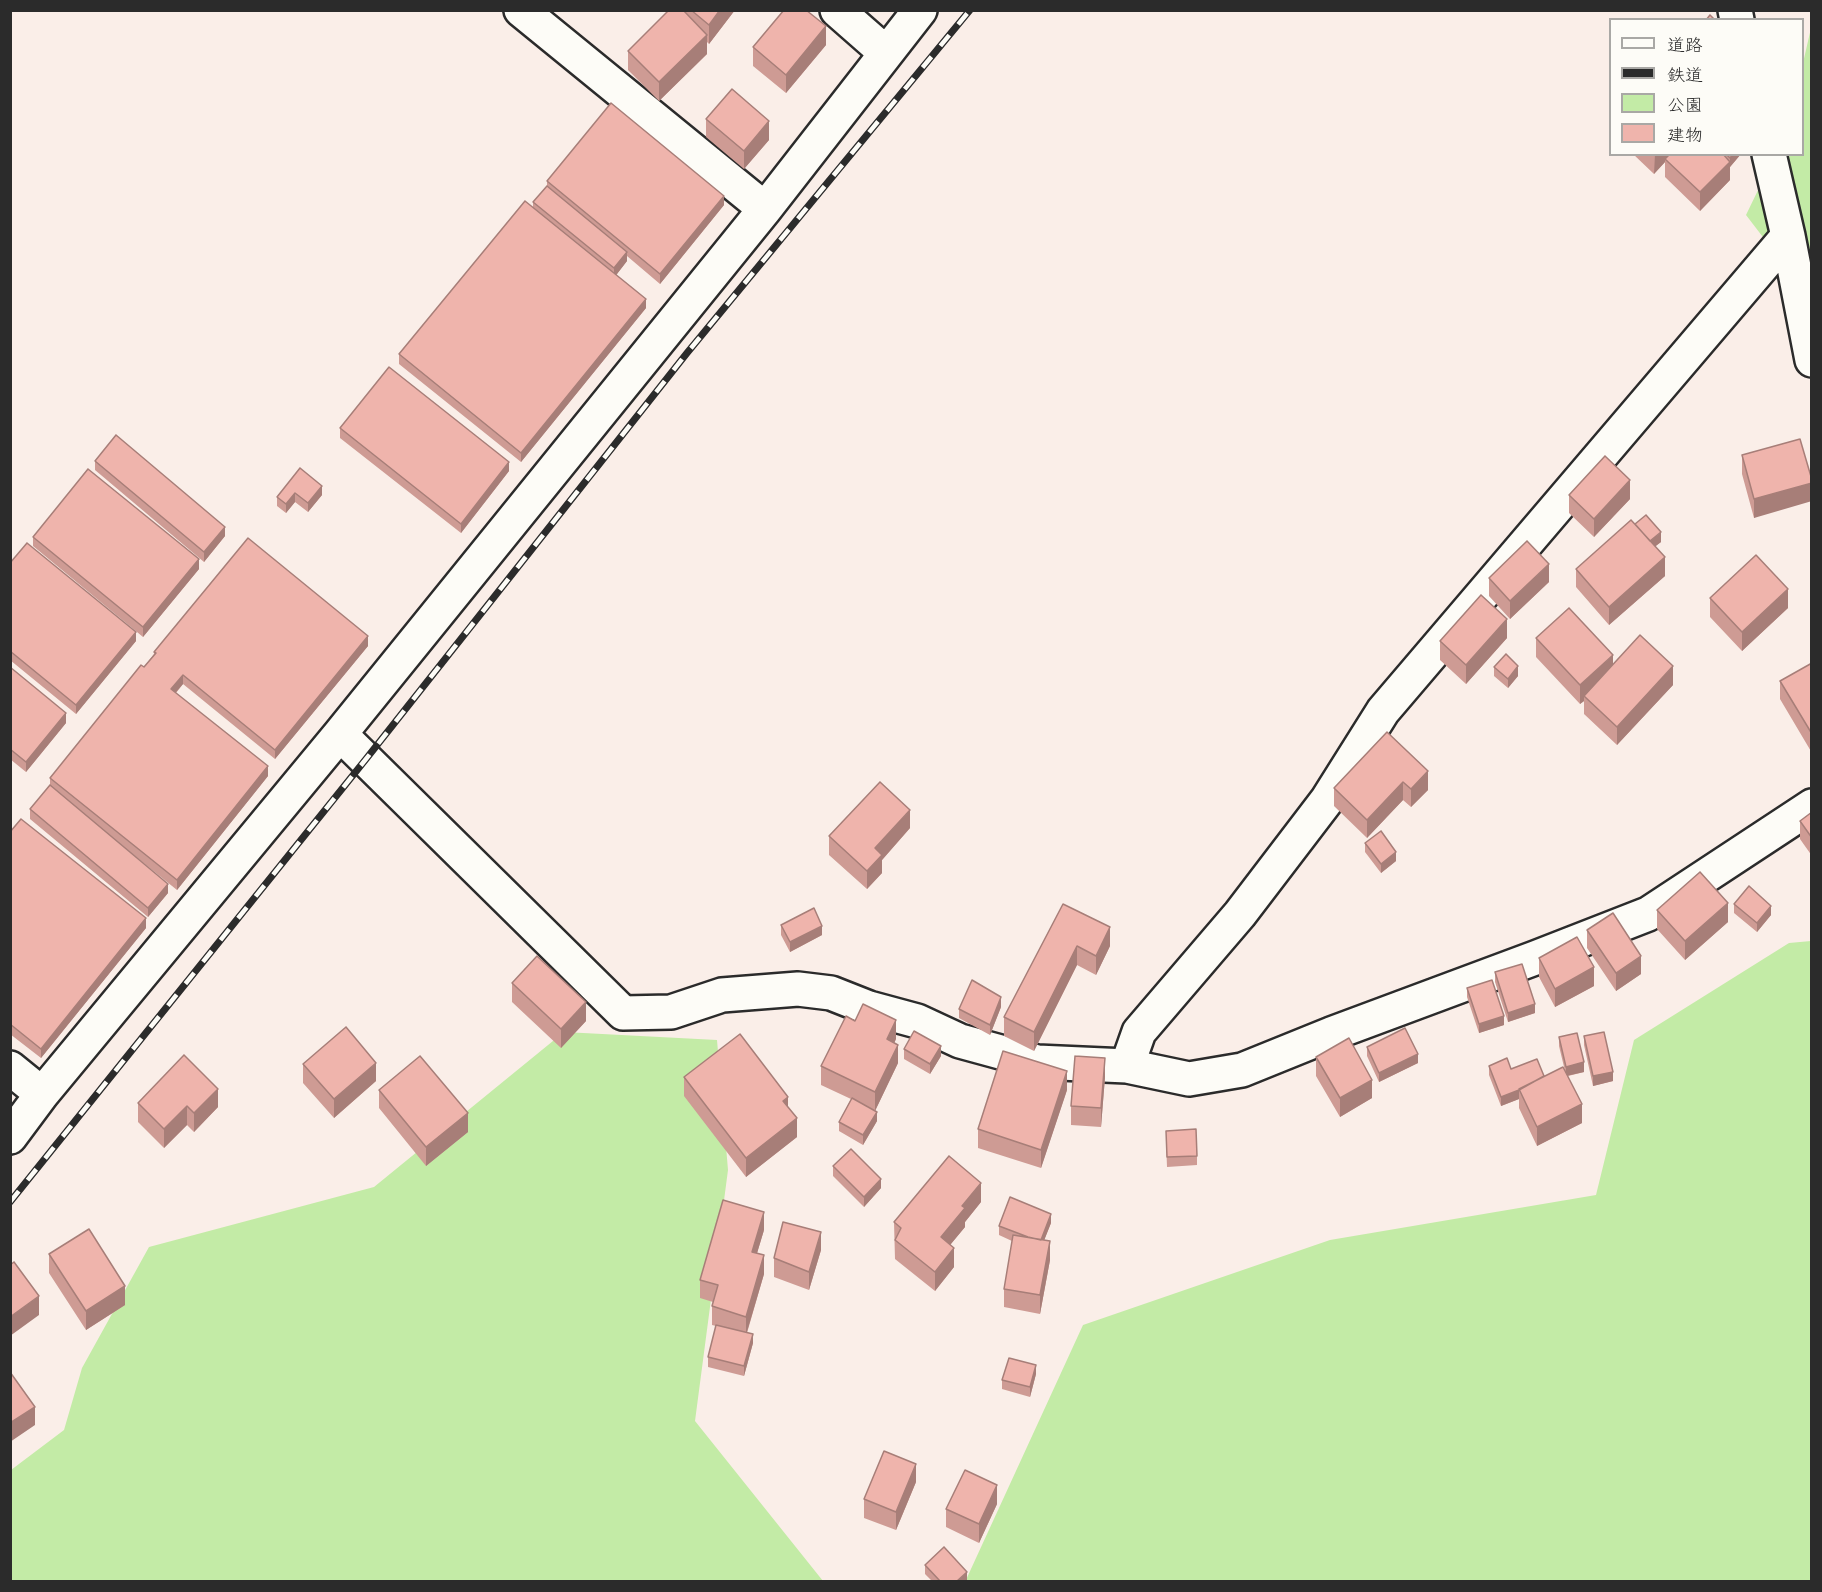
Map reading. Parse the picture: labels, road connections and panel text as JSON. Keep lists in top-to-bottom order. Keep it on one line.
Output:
{"legend":["道路","鉄道","公園","建物"]}
